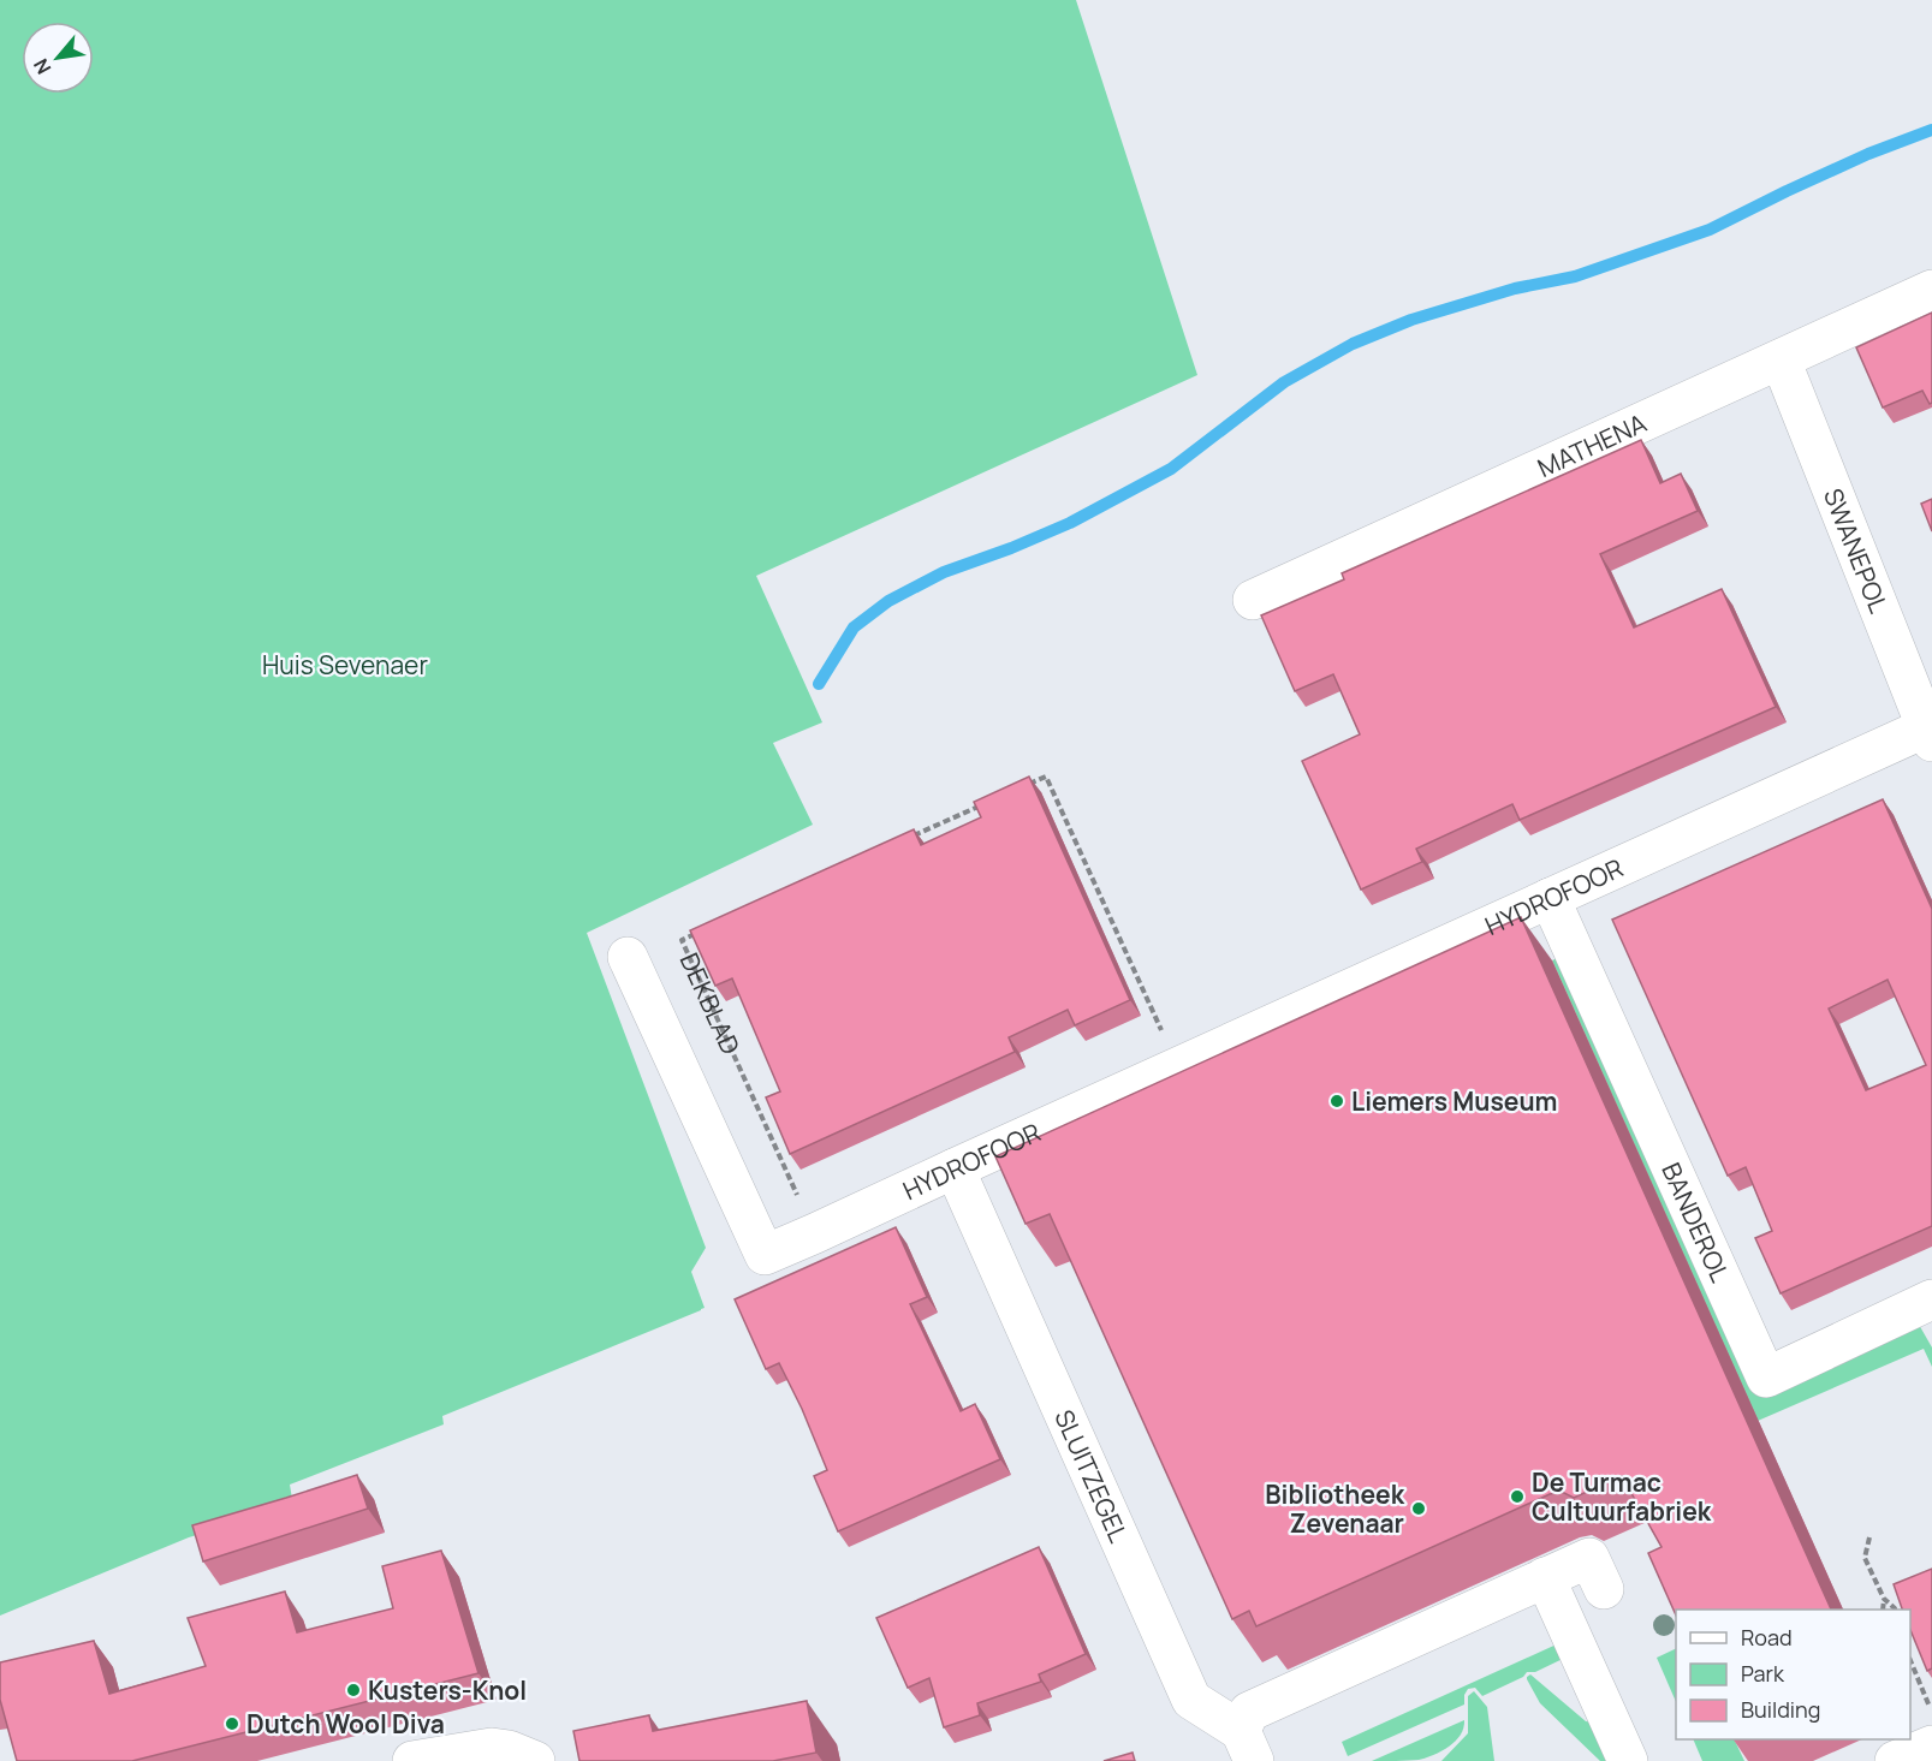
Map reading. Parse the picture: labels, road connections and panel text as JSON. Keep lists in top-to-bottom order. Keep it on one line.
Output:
{"streets":{"street":["MATHENA","SWANEPOL","HYDROFOOR","BANDEROL","SLUITZEGEL"],"path":["DEKBLAD"]},"crossings":[["MATHENA","SWANEPOL"],["SWANEPOL","HYDROFOOR"],["HYDROFOOR","DEKBLAD"],["HYDROFOOR","BANDEROL"],["HYDROFOOR","SLUITZEGEL"]],"parks":["Huis Sevenaer"],"places":["Liemers Museum","De Turmac Cultuurfabriek","Bibliotheek Zevenaar","Kusters-Knol","Dutch Wool Diva"],"legend":["Road","Park","Building"],"north":"bottom left"}
